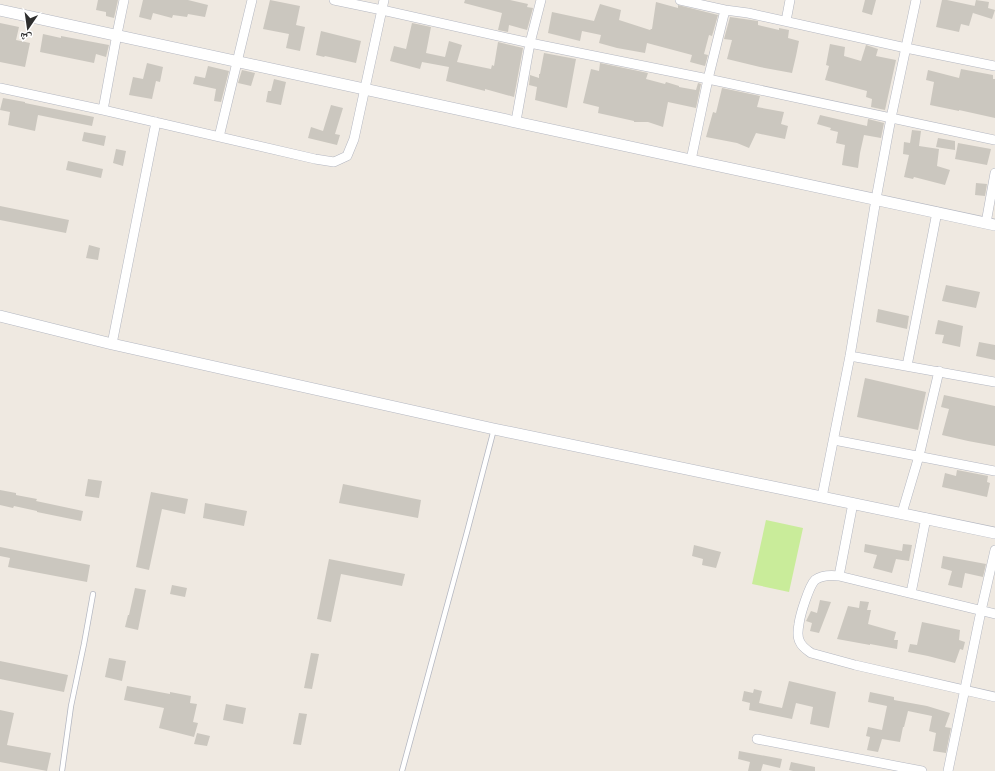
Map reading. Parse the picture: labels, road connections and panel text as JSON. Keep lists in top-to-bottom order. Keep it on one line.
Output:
{"north":"bottom"}
